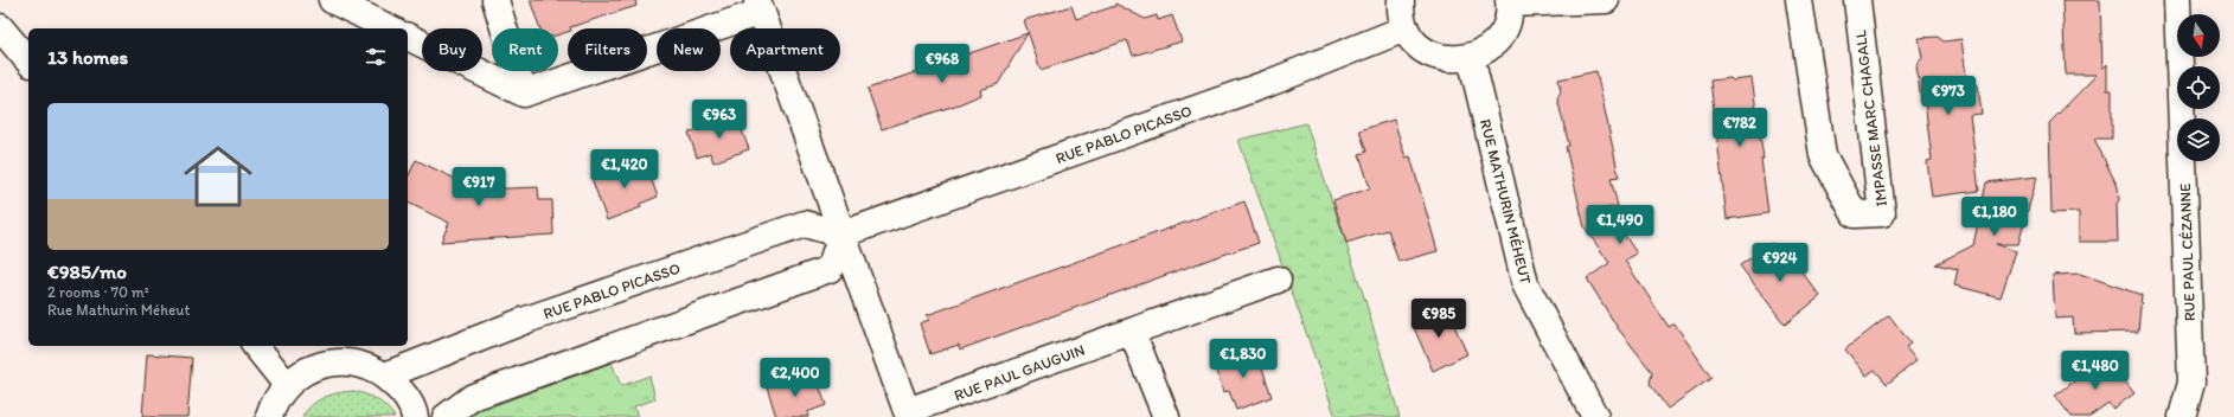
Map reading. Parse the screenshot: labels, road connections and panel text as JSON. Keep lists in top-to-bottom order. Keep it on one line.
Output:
{"streets":{"street":["IMPASSE MARC CHAGALL","RUE PABLO PICASSO","RUE MATHURIN MÉHEUT","RUE PAUL CÉZANNE","RUE PAUL GAUGUIN"]},"crossings":[["RUE PABLO PICASSO","RUE PAUL GAUGUIN"]],"north":"bottom","page":{"chip":["Buy","Rent","Filters","New","Apartment"],"heading":"13 homes","price":["€968","€973","€963","€782","€1,420","€917","€1,180","€1,490","€924","€985","€1,830","€1,480","€2,400"],"list":[{"name":"€985/mo","note":"2 rooms · 70 m² · Rue Mathurin Méheut"}]}}
